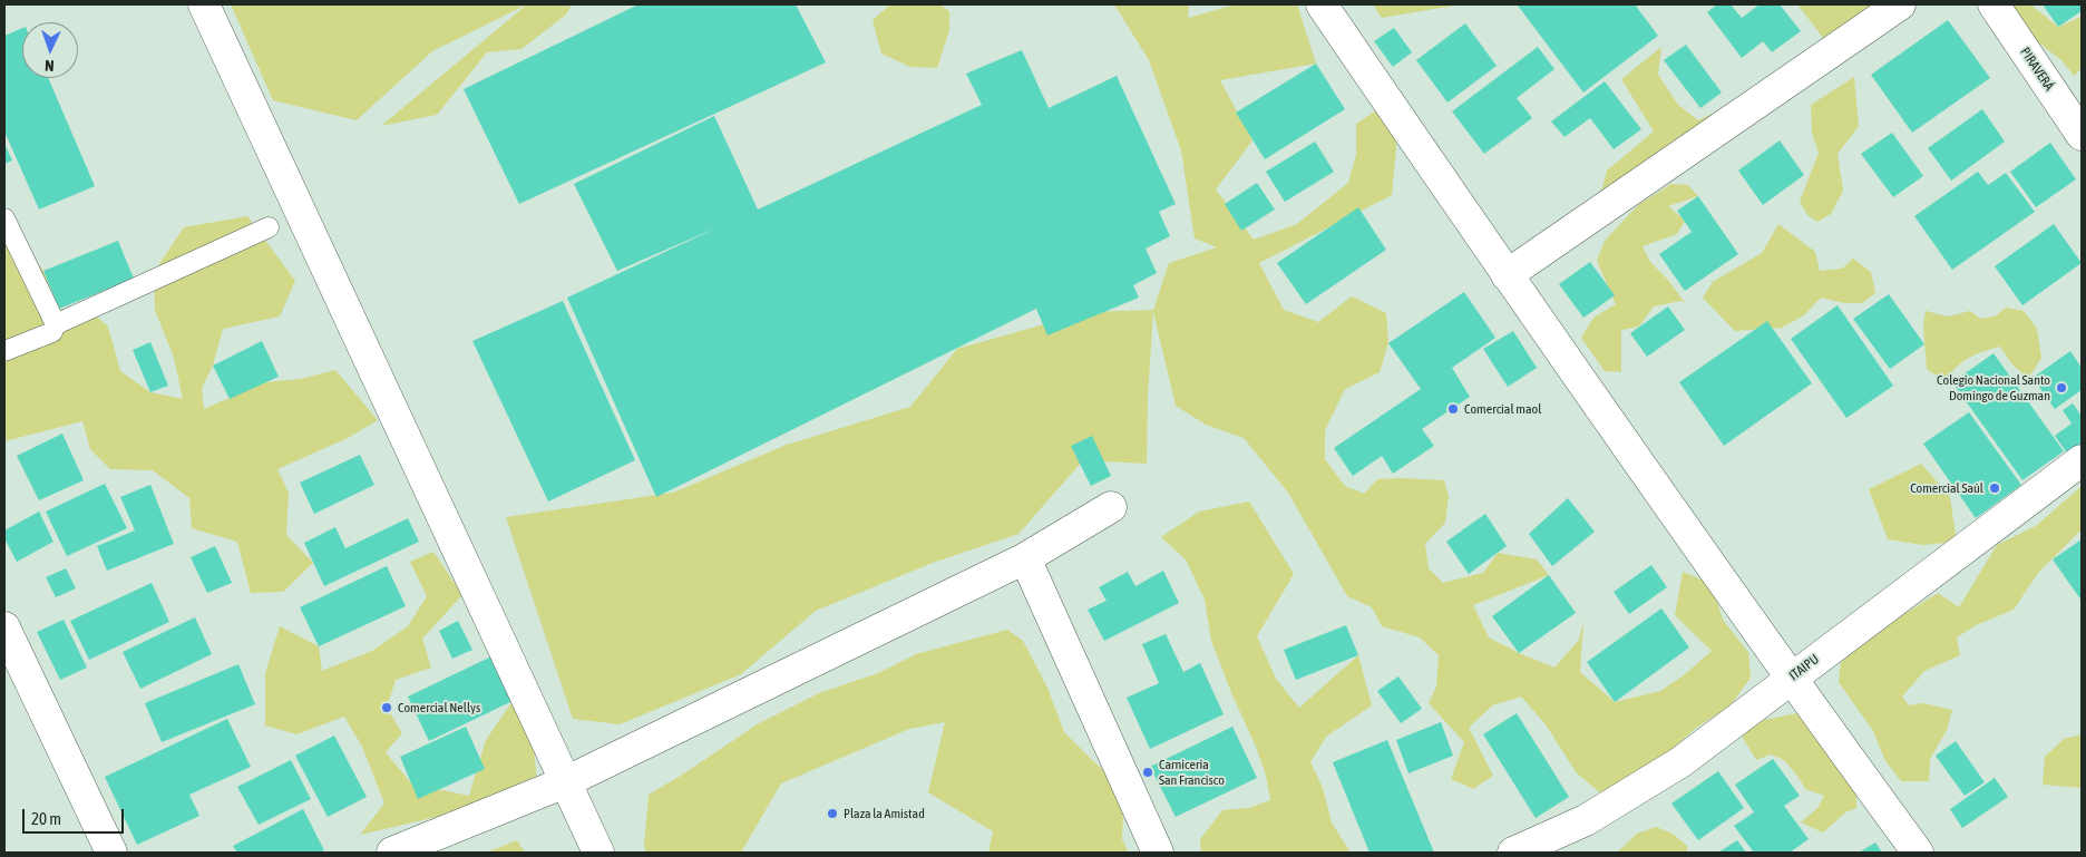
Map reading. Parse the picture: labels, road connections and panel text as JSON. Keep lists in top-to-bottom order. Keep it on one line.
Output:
{"streets":{"street":["PIRAVERÁ","ITAIPU"]},"places":["Colegio Nacional Santo Domingo de Guzman","Comercial maol","Comercial Saúl","Comercial Nellys","Carniceria San Francisco","Plaza la Amistad"],"scale_bar":"20 m","north":"bottom"}
